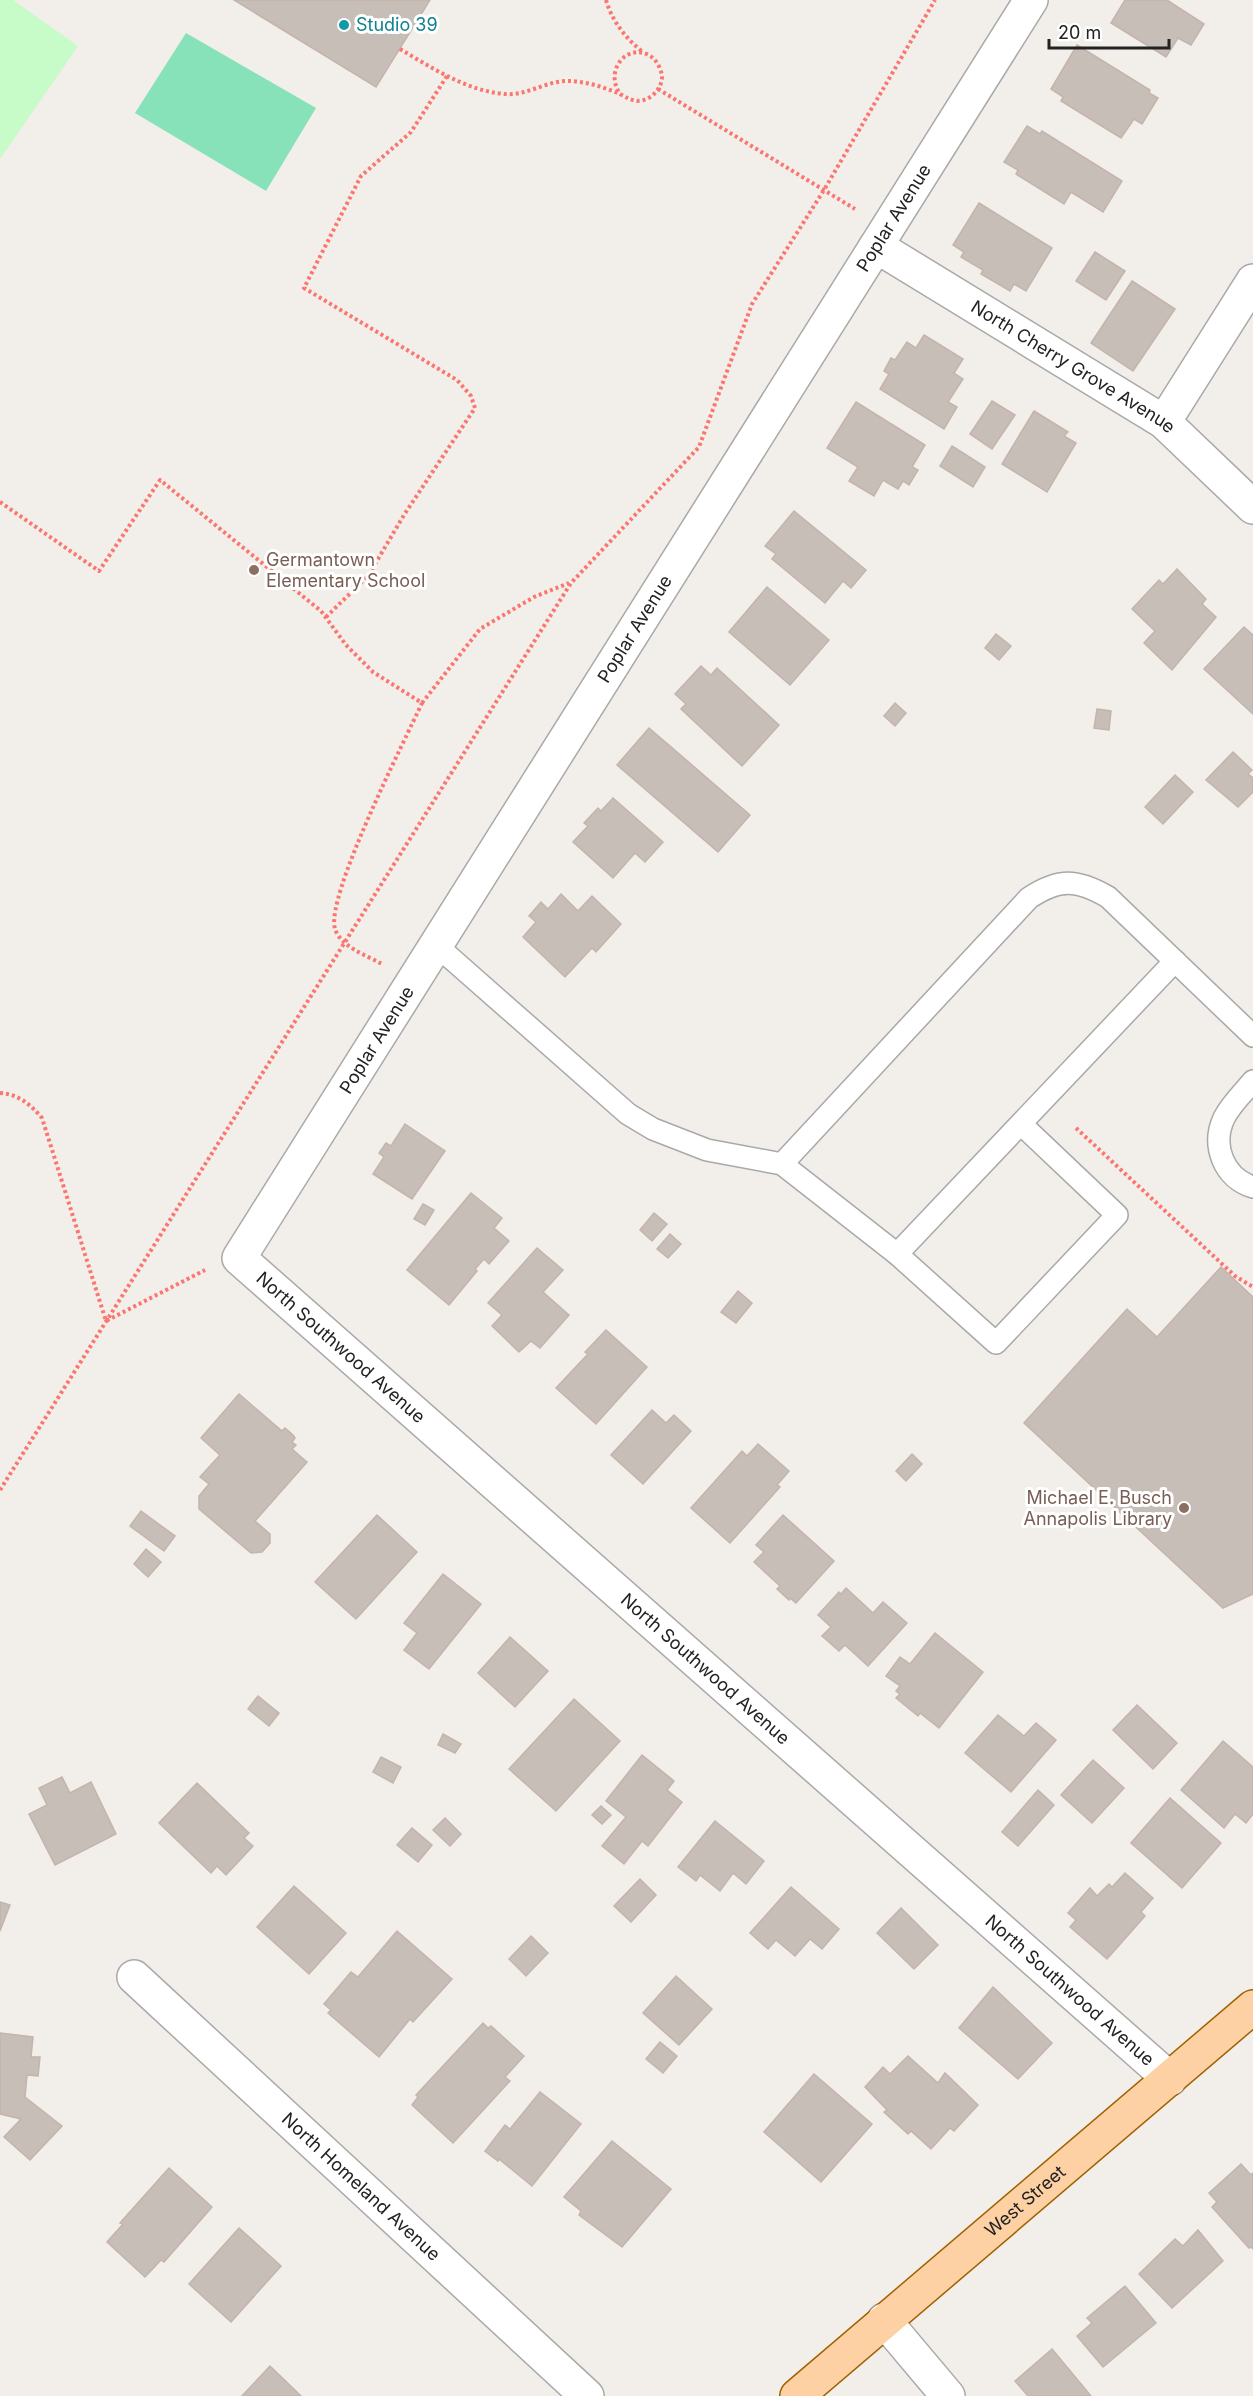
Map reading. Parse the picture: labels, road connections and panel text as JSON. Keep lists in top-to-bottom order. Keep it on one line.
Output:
{"streets":{"main road":["West Street"],"street":["Poplar Avenue","North Cherry Grove Avenue","North Southwood Avenue","North Homeland Avenue"]},"crossings":[["Poplar Avenue","North Cherry Grove Avenue"],["Poplar Avenue","North Southwood Avenue"],["North Southwood Avenue","West Street"]],"places":["Studio 39","Germantown Elementary School","Michael E. Busch Annapolis Library"],"scale_bar":"20 m"}
